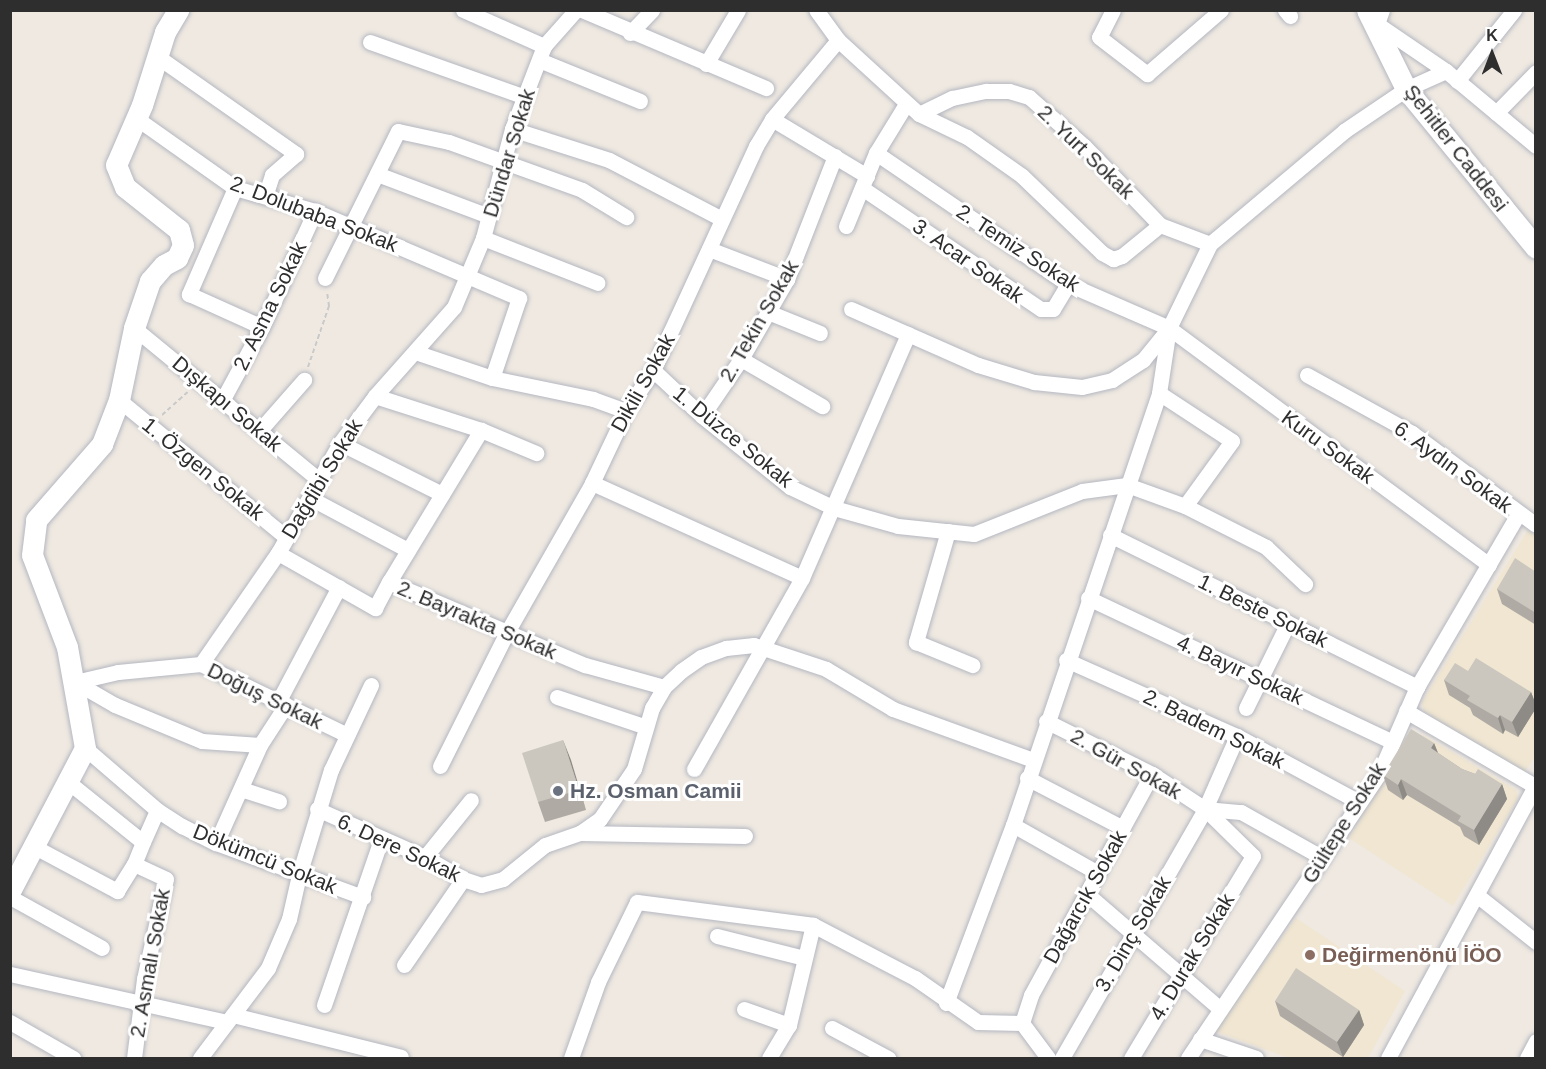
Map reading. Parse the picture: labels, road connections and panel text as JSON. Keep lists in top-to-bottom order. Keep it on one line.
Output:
{"streets":{"street":["Şehitler Caddesi","2. Yurt Sokak","Dündar Sokak","2. Dolubaba Sokak","2. Temiz Sokak","3. Acar Sokak","2. Asma Sokak","2. Tekin Sokak","Dikili Sokak","Dışkapı Sokak","1. Düzce Sokak","Kuru Sokak","6. Aydın Sokak","1. Özgen Sokak","Dağdibi Sokak","1. Beste Sokak","2. Bayrakta Sokak","4. Bayır Sokak","Doğuş Sokak","2. Badem Sokak","2. Gür Sokak","Gültepe Sokak","6. Dere Sokak","Dökümcü Sokak","Dağarcık Sokak","3. Dinç Sokak","4. Durak Sokak","2. Asmalı Sokak"]},"crossings":[["Dündar Sokak","Dağdibi Sokak"],["2. Dolubaba Sokak","2. Asma Sokak"],["2. Dolubaba Sokak","Dağdibi Sokak"],["2. Temiz Sokak","3. Acar Sokak"],["2. Temiz Sokak","Kuru Sokak"],["2. Asma Sokak","Dışkapı Sokak"],["2. Tekin Sokak","1. Düzce Sokak"],["Dikili Sokak","1. Düzce Sokak"],["Dikili Sokak","2. Bayrakta Sokak"],["Dışkapı Sokak","Dağdibi Sokak"],["Kuru Sokak","Gültepe Sokak"],["6. Aydın Sokak","Gültepe Sokak"],["1. Özgen Sokak","Dağdibi Sokak"],["Dağdibi Sokak","2. Bayrakta Sokak"],["Dağdibi Sokak","Doğuş Sokak"],["1. Beste Sokak","Gültepe Sokak"],["4. Bayır Sokak","Gültepe Sokak"],["2. Badem Sokak","Gültepe Sokak"],["2. Badem Sokak","3. Dinç Sokak"],["2. Gür Sokak","Gültepe Sokak"],["2. Gür Sokak","Dağarcık Sokak"],["2. Gür Sokak","3. Dinç Sokak"],["2. Gür Sokak","4. Durak Sokak"],["Dökümcü Sokak","2. Asmalı Sokak"]],"places":["Hz. Osman Camii","Değirmenönü İÖO"],"north":"top"}
